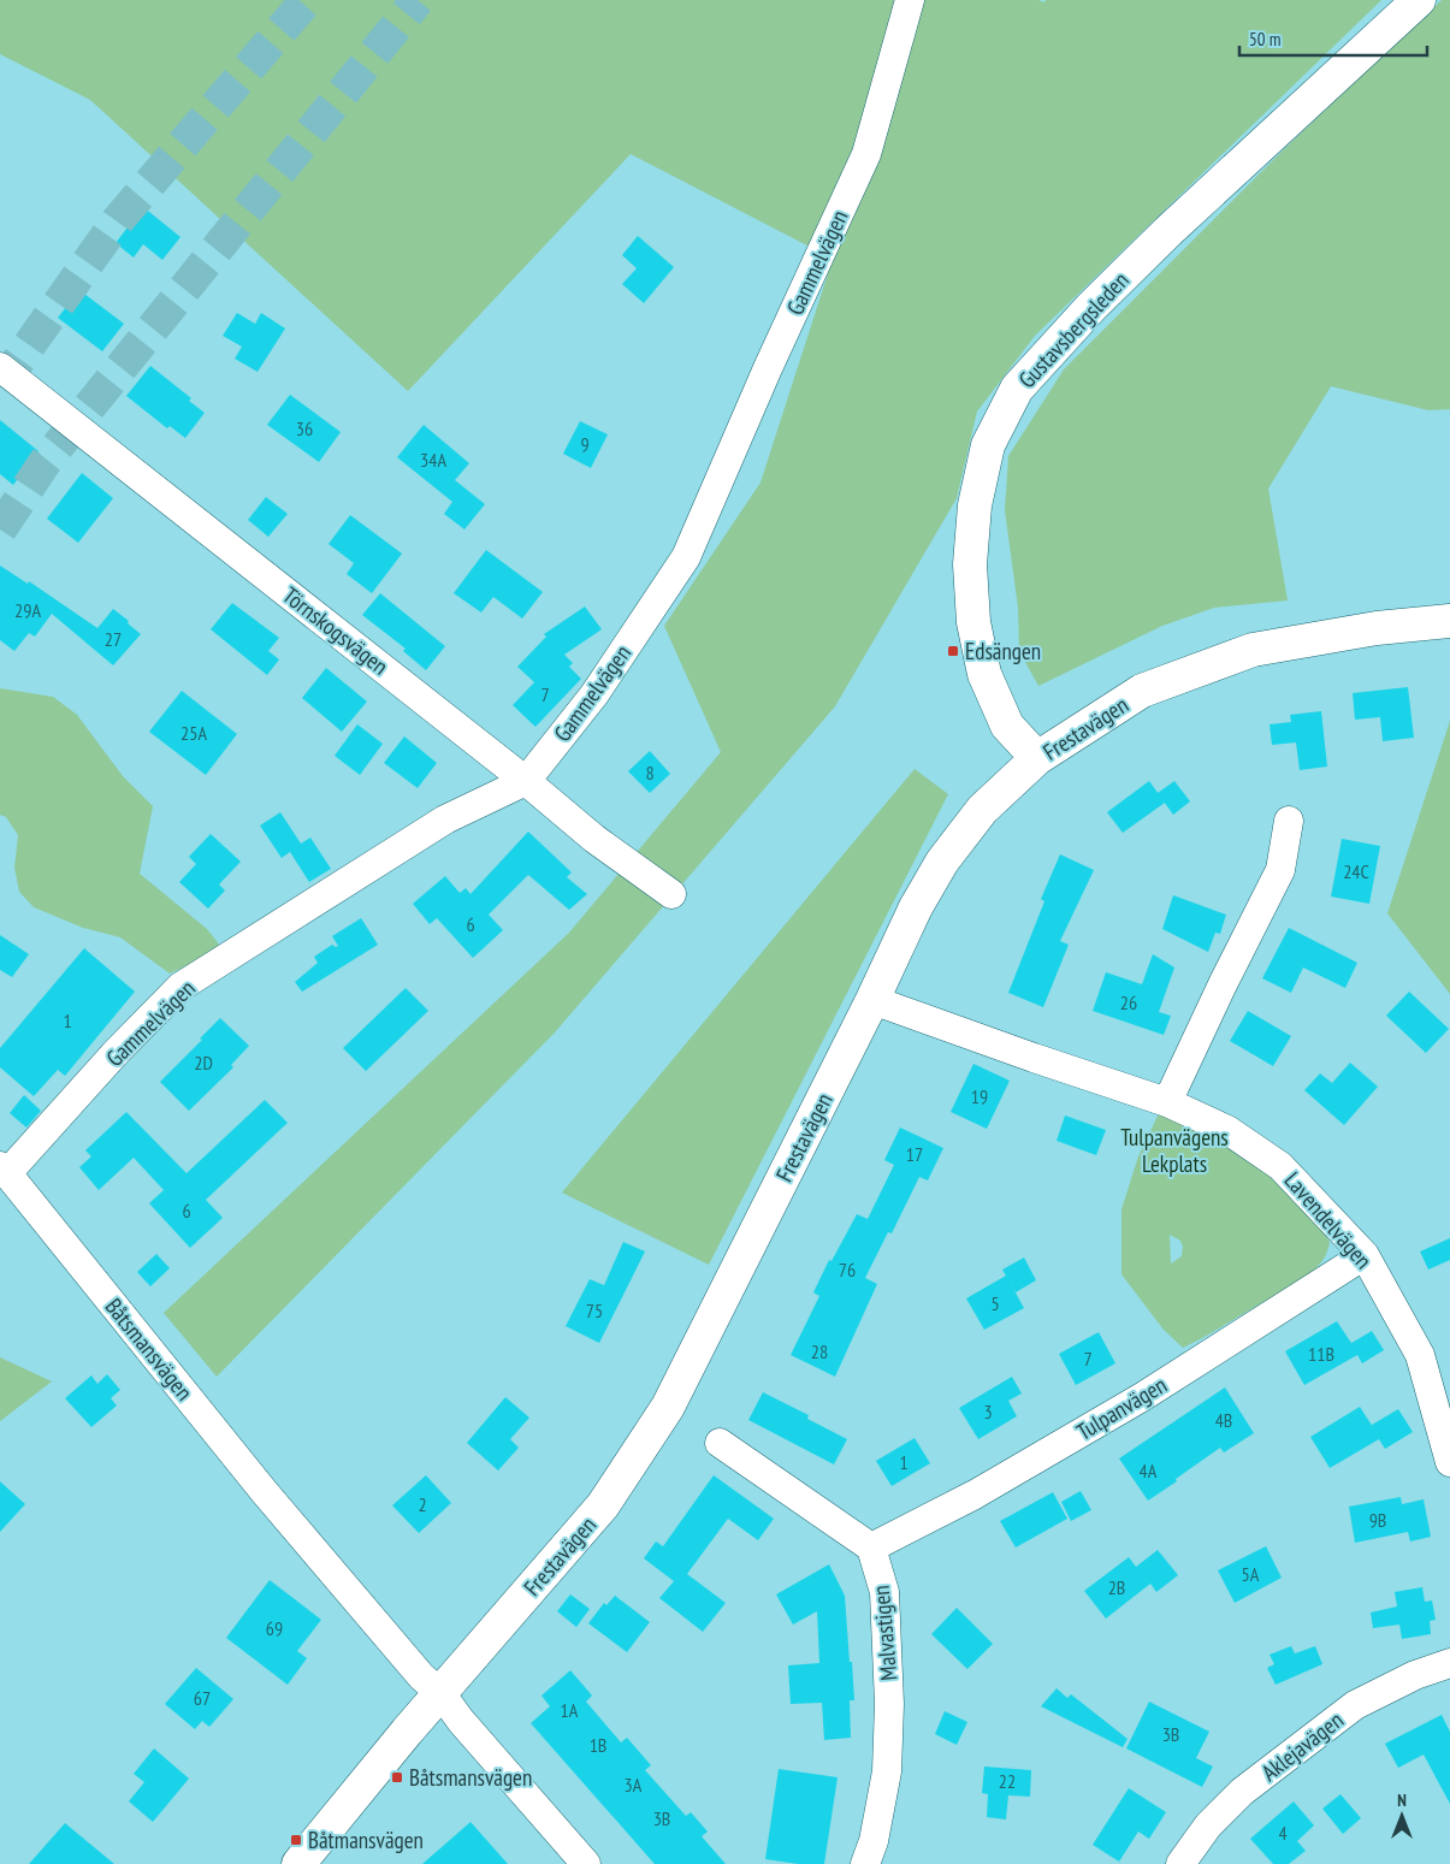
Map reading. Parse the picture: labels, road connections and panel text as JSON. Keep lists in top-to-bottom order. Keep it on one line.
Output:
{"streets":{"street":["Gammelvägen","Gustavsbergsleden","Törnskogsvägen","Frestavägen","Lavendelvägen","Båtsmansvägen","Tulpanvägen","Malvastigen","Aklejavägen"]},"crossings":[["Gammelvägen","Törnskogsvägen"],["Gammelvägen","Båtsmansvägen"],["Gustavsbergsleden","Frestavägen"],["Frestavägen","Lavendelvägen"],["Frestavägen","Båtsmansvägen"],["Lavendelvägen","Tulpanvägen"],["Tulpanvägen","Malvastigen"]],"parks":["Tulpanvägens Lekplats"],"places":{"transit":["Edsängen","Båtsmansvägen","Båtmansvägen"]},"house_numbers":["36","9","34A","29A","27","7","25A","8","24C","6","26","1","2D","19","17","6","76","5","75","28","11B","7","3","4B","1","4A","2","9B","5A","2B","69","67","1A","3B","1B","22","3A","3B","4"],"scale_bar":"50 m","north":"top"}
